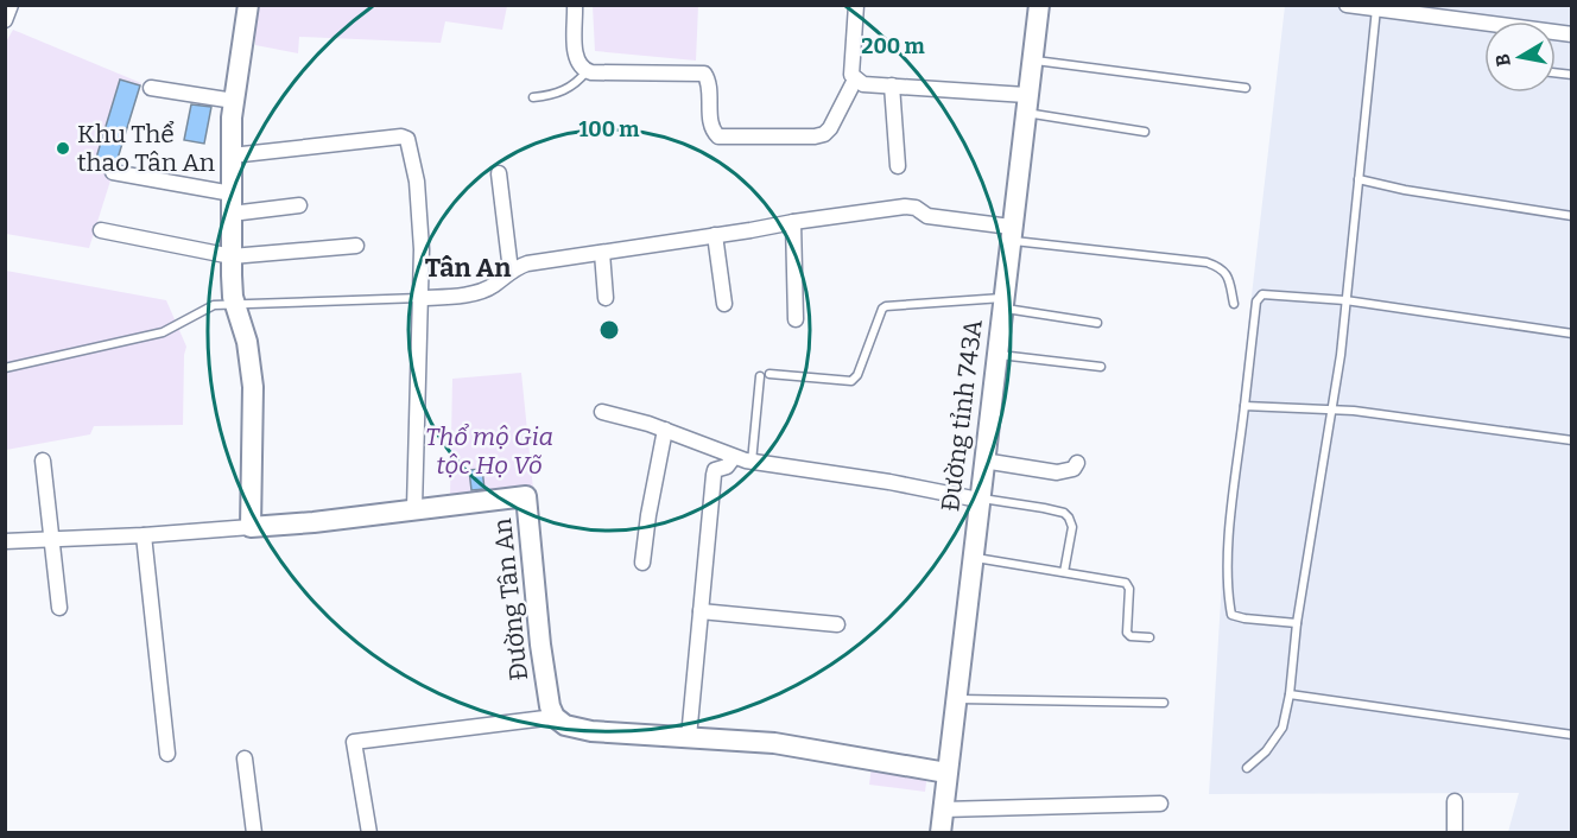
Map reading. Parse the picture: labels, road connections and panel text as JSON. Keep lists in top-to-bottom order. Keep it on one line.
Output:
{"streets":{"street":["Đường tỉnh 743A","Đường Tân An"]},"districts":["Tân An"],"parks":["Thổ mộ Gia tộc Họ Võ"],"places":["Khu Thể thao Tân An"],"north":"left","rings":["200 m","100 m"]}
